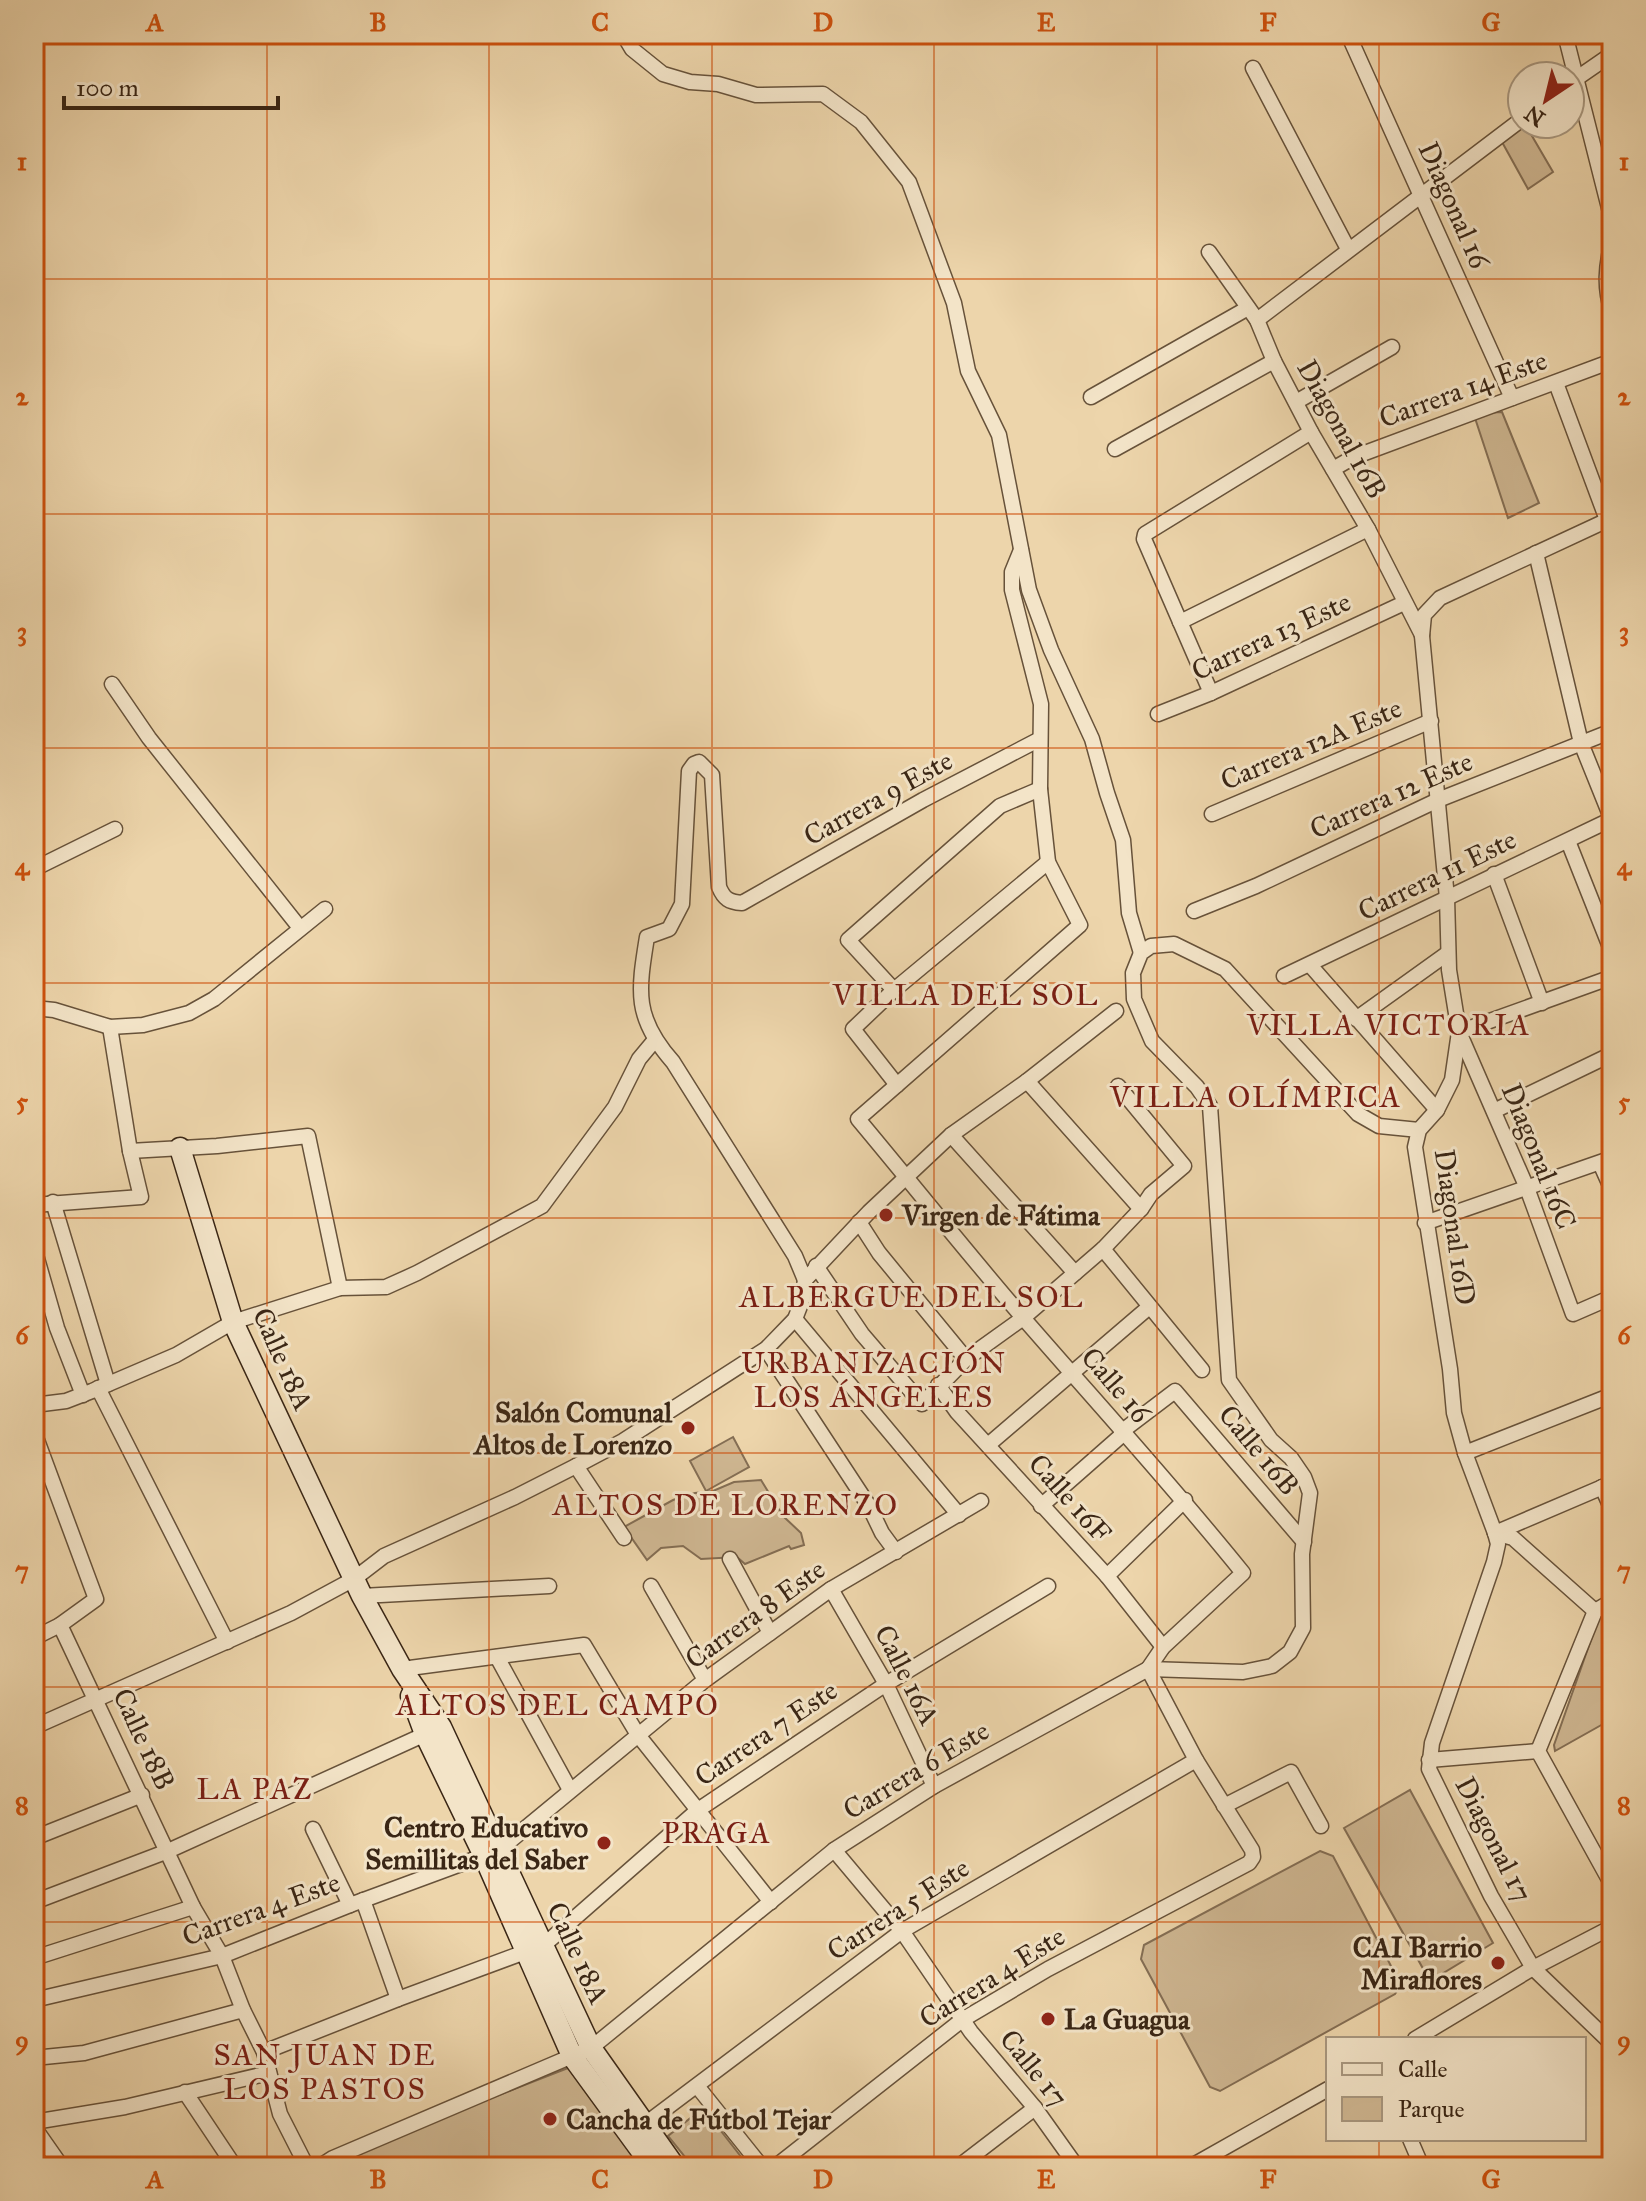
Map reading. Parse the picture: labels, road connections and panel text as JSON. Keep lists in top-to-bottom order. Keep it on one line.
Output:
{"streets":{"main road":["Calle 18A"],"street":["Diagonal 16","Carrera 14 Este","Diagonal 16B","Carrera 13 Este","Carrera 12A Este","Carrera 12 Este","Carrera 9 Este","Carrera 11 Este","Diagonal 16C","Diagonal 16D","Calle 16","Calle 16B","Calle 16F","Carrera 8 Este","Calle 16A","Carrera 7 Este","Calle 18B","Carrera 6 Este","Diagonal 17","Carrera 4 Este","Carrera 5 Este","Calle 17"]},"crossings":[["Diagonal 16","Carrera 14 Este"],["Carrera 14 Este","Diagonal 16B"],["Diagonal 16B","Carrera 13 Este"],["Diagonal 16B","Diagonal 16C"],["Carrera 12A Este","Diagonal 16C"],["Carrera 12 Este","Diagonal 16C"],["Carrera 11 Este","Diagonal 16C"],["Diagonal 16D","Diagonal 17"],["Calle 18A","Carrera 8 Este"],["Calle 18A","Carrera 7 Este"],["Calle 18A","Carrera 6 Este"],["Calle 18A","Carrera 4 Este"],["Calle 18A","Carrera 5 Este"],["Calle 16","Calle 16B"],["Calle 16","Calle 16F"],["Carrera 8 Este","Calle 16A"],["Carrera 8 Este","Carrera 4 Este"],["Calle 16A","Carrera 7 Este"],["Calle 16A","Carrera 6 Este"],["Carrera 7 Este","Calle 18B"],["Calle 18B","Carrera 4 Este"],["Carrera 6 Este","Calle 17"],["Carrera 4 Este","Calle 17"],["Carrera 5 Este","Calle 17"]],"districts":["VILLA DEL SOL","VILLA VICTORIA","VILLA OLÍMPICA","ALBERGUE DEL SOL","URBANIZACIÓN LOS ÁNGELES","ALTOS DE LORENZO","ALTOS DEL CAMPO","LA PAZ","PRAGA","SAN JUAN DE LOS PASTOS"],"places":["Virgen de Fátima","Salón Comunal Altos de Lorenzo","Centro Educativo Semillitas del Saber","CAI Barrio Miraflores","La Guagua","Cancha de Fútbol Tejar"],"legend":["Calle","Parque"],"scale_bar":"100 m","north":"bottom left","grid":{"columns":["A","B","C","D","E","F","G"],"rows":["1","2","3","4","5","6","7","8","9"]}}
